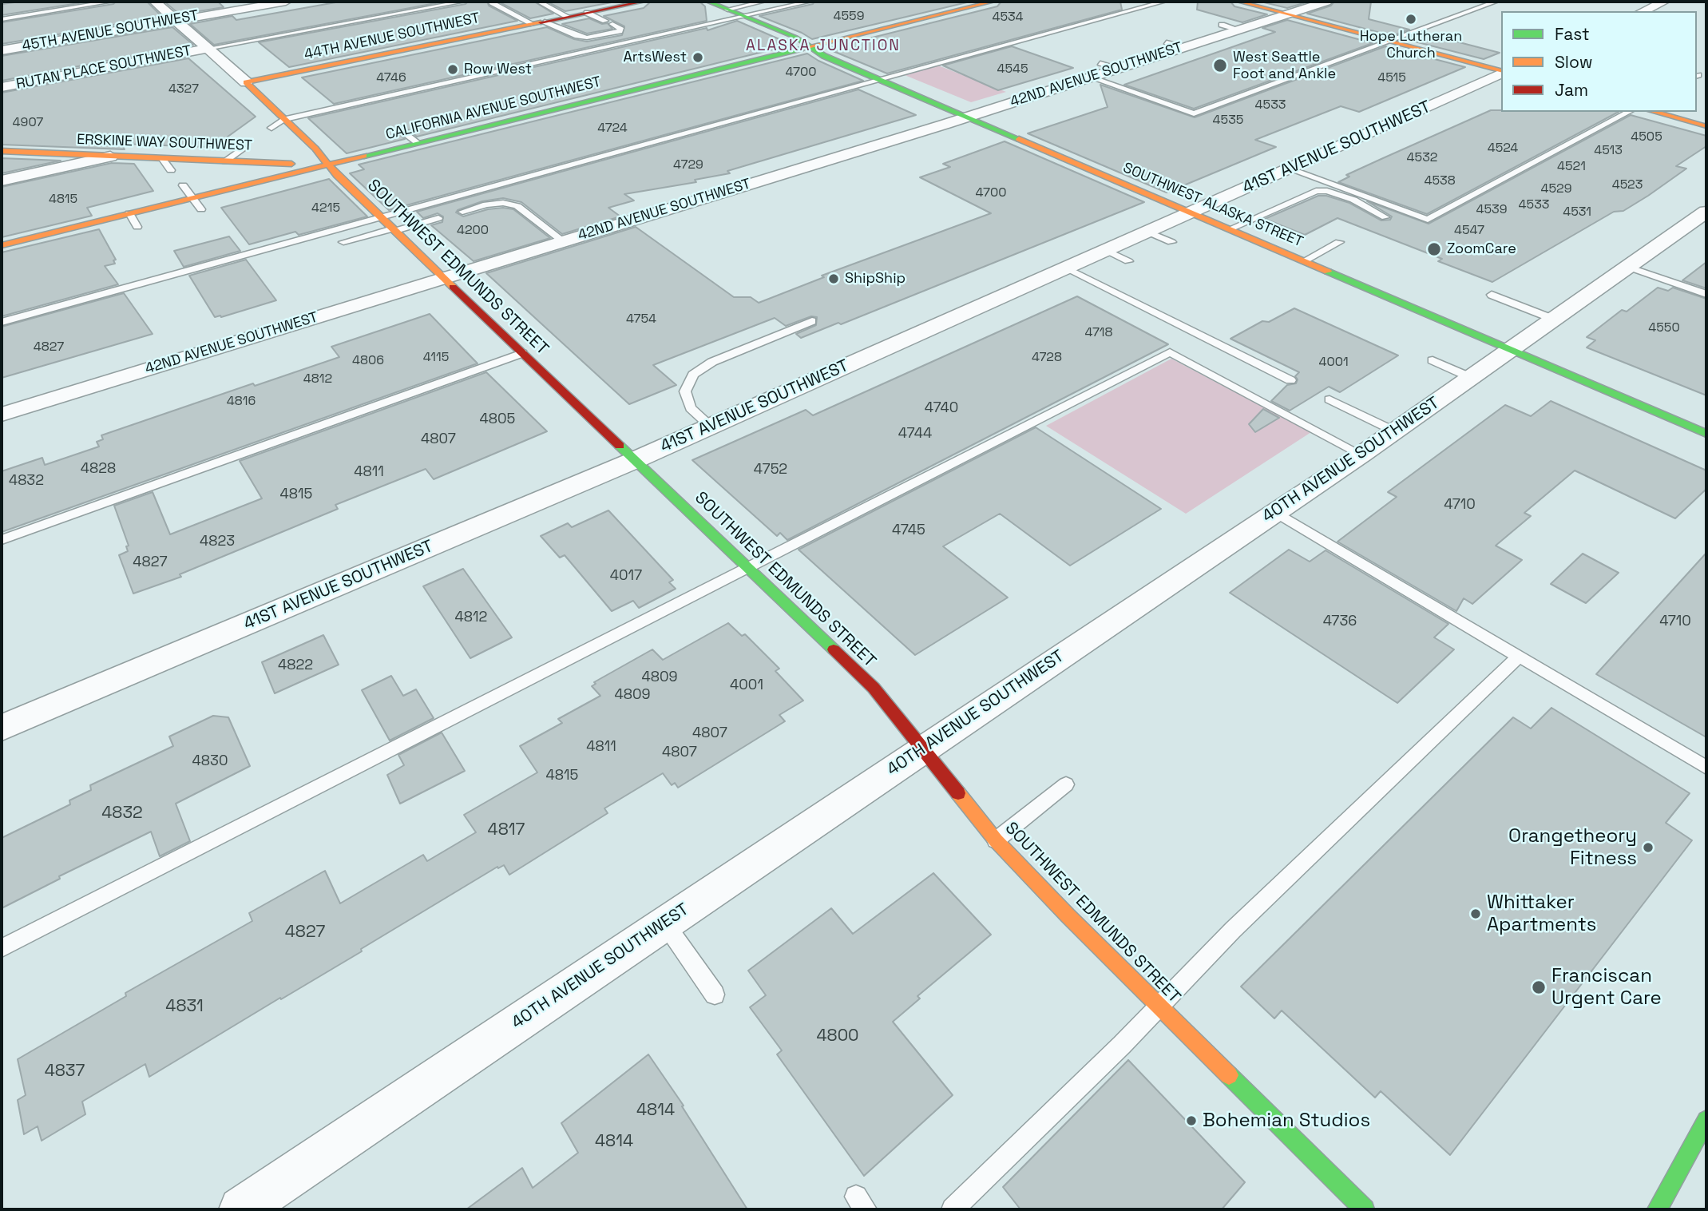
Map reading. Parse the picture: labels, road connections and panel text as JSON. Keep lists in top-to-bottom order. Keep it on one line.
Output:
{"streets":{"street":["45TH AVENUE SOUTHWEST","44TH AVENUE SOUTHWEST","RUTAN PLACE SOUTHWEST","42ND AVENUE SOUTHWEST","CALIFORNIA AVENUE SOUTHWEST","ERSKINE WAY SOUTHWEST","41ST AVENUE SOUTHWEST","SOUTHWEST ALASKA STREET","SOUTHWEST EDMUNDS STREET","40TH AVENUE SOUTHWEST"]},"crossings":[["45TH AVENUE SOUTHWEST","SOUTHWEST EDMUNDS STREET"],["44TH AVENUE SOUTHWEST","SOUTHWEST EDMUNDS STREET"],["RUTAN PLACE SOUTHWEST","SOUTHWEST EDMUNDS STREET"],["42ND AVENUE SOUTHWEST","SOUTHWEST ALASKA STREET"],["42ND AVENUE SOUTHWEST","SOUTHWEST EDMUNDS STREET"],["CALIFORNIA AVENUE SOUTHWEST","ERSKINE WAY SOUTHWEST"],["CALIFORNIA AVENUE SOUTHWEST","SOUTHWEST ALASKA STREET"],["CALIFORNIA AVENUE SOUTHWEST","SOUTHWEST EDMUNDS STREET"],["ERSKINE WAY SOUTHWEST","SOUTHWEST EDMUNDS STREET"],["41ST AVENUE SOUTHWEST","SOUTHWEST ALASKA STREET"],["41ST AVENUE SOUTHWEST","SOUTHWEST EDMUNDS STREET"],["SOUTHWEST ALASKA STREET","40TH AVENUE SOUTHWEST"],["SOUTHWEST EDMUNDS STREET","40TH AVENUE SOUTHWEST"]],"districts":["ALASKA JUNCTION"],"places":["Hope Lutheran Church","ArtsWest","West Seattle Foot and Ankle","Row West","ZoomCare","ShipShip","Orangetheory Fitness","Whittaker Apartments","Franciscan Urgent Care","Bohemian Studios"],"house_numbers":["4559","4534","4545","4700","4746","4515","4327","4533","4535","4907","4724","4505","4524","4513","4532","4729","4521","4538","4523","4529","4700","4815","4533","4215","4539","4531","4200","4547","4754","4550","4718","4827","4115","4728","4806","4001","4812","4816","4740","4805","4744","4807","4828","4752","4811","4832","4815","4710","4745","4823","4827","4017","4812","4736","4710","4822","4809","4001","4809","4807","4811","4807","4830","4815","4832","4817","4827","4831","4800","4837","4814","4814"],"legend":["Fast","Slow","Jam"]}
